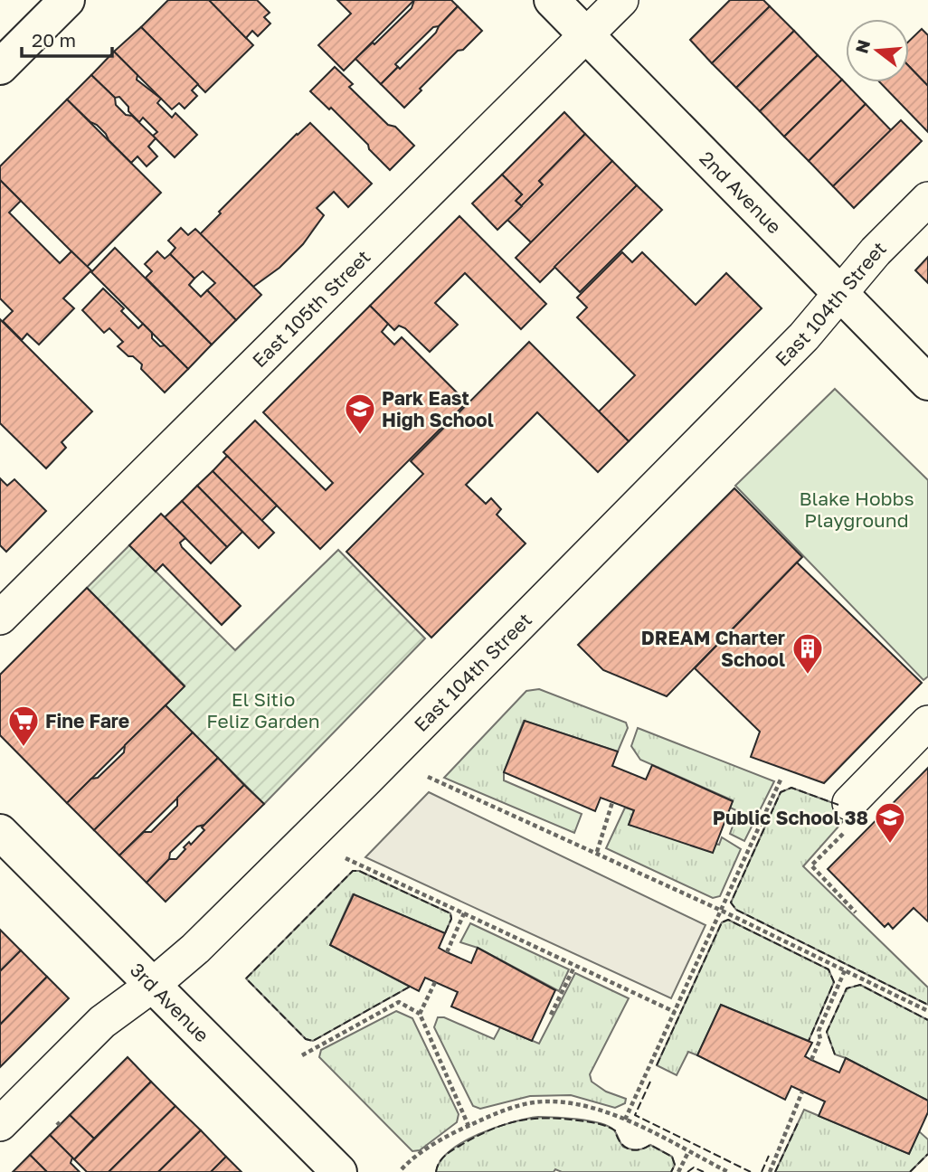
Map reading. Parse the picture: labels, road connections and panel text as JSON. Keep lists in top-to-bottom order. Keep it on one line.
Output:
{"streets":{"main road":["2nd Avenue","3rd Avenue"],"street":["East 104th Street","East 105th Street"]},"crossings":[["2nd Avenue","East 104th Street"],["2nd Avenue","East 105th Street"],["East 104th Street","3rd Avenue"]],"parks":["Blake Hobbs Playground","El Sitio Feliz Garden"],"places":{"school or university":["Park East High School","Public School 38"],"building":["DREAM Charter School"],"supermarket":["Fine Fare"]},"scale_bar":"20 m","north":"left"}
